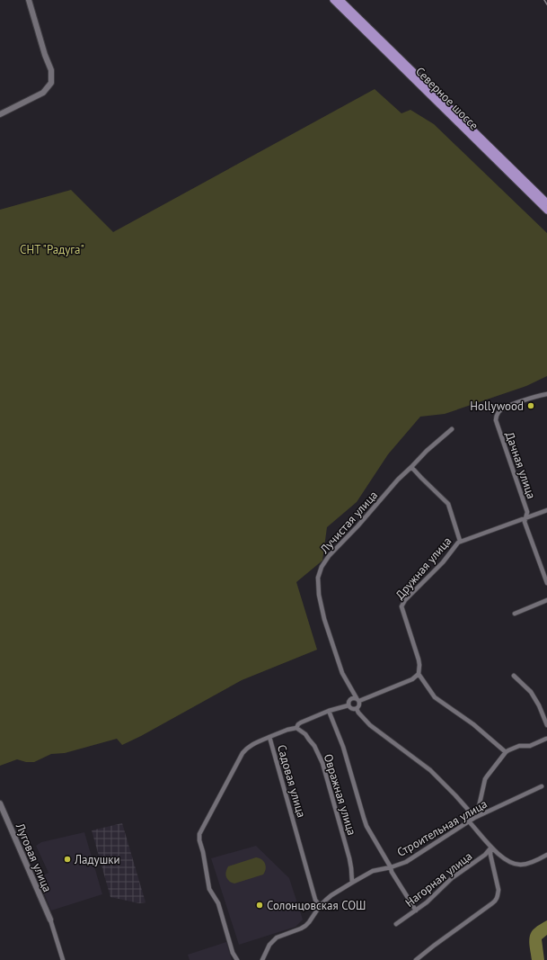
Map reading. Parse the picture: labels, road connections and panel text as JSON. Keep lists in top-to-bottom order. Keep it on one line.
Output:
{"streets":{"main road":["Северное шоссе"],"street":["Дачная улица","Лучистая улица","Дружная улица","Садовая улица","Овражная улица","Строительная улица","Луговая улица","Нагорная улица"]},"crossings":[["Дачная улица","Дружная улица"],["Садовая улица","Строительная улица"],["Овражная улица","Строительная улица"]],"parks":["СНТ \"Радуга\""],"places":["Hollywood","Ладушки","Солонцовская СОШ"]}
